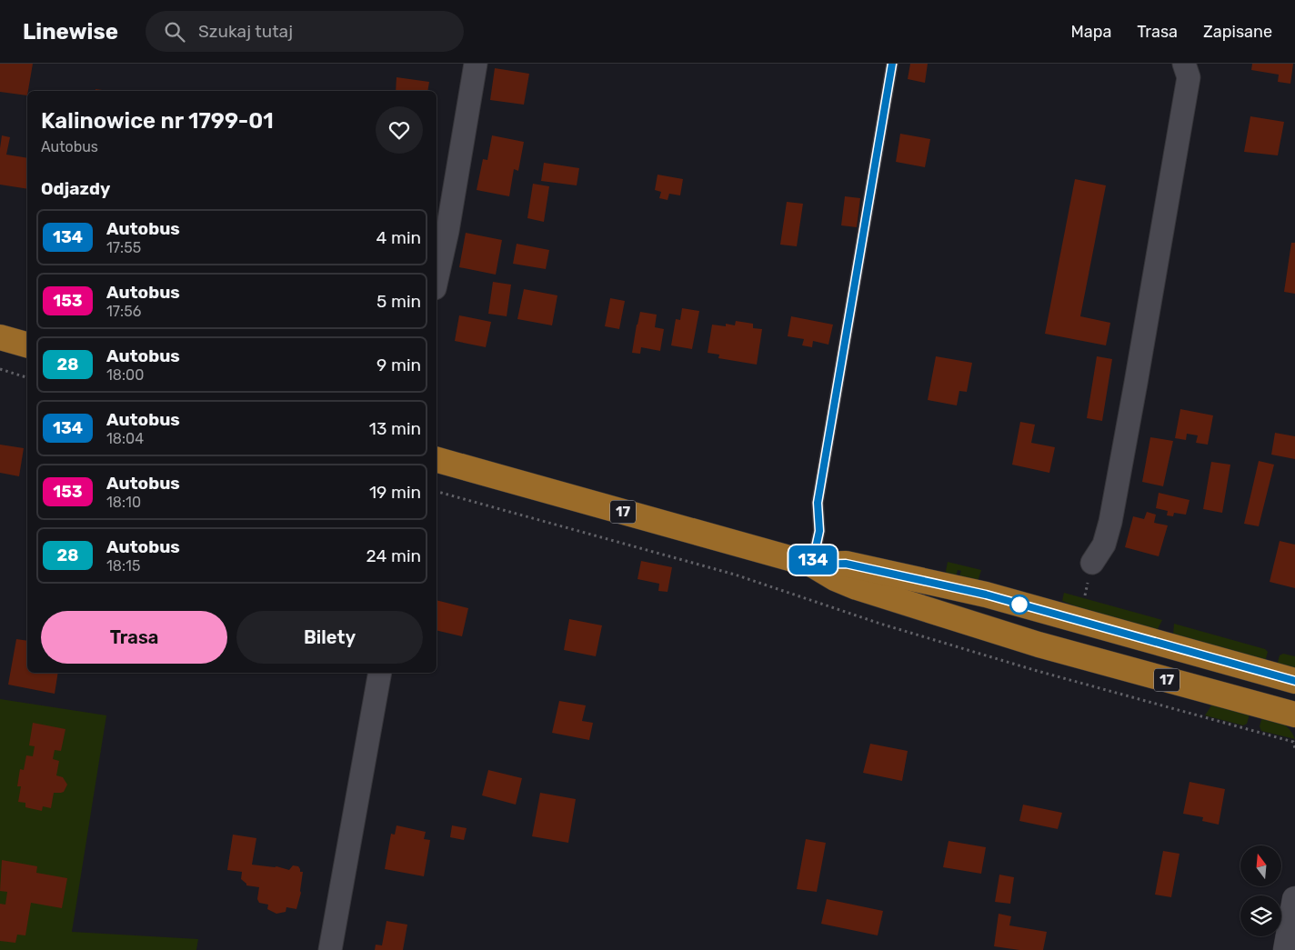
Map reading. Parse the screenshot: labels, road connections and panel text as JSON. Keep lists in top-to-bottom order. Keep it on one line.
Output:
{"streets":{"highway":["17"]},"lines":["bus line 134"],"north":"top","page":{"header":"Linewise","search":"Szukaj tutaj","nav":["Mapa","Trasa","Zapisane"],"on_map":"134","heading":[["Kalinowice nr 1799-01","Autobus"],"Odjazdy"],"list":[{"mark":"134","name":"Autobus","note":"17:55","value":"4 min"},{"mark":"153","name":"Autobus","note":"17:56","value":"5 min"},{"mark":"28","name":"Autobus","note":"18:00","value":"9 min"},{"mark":"134","name":"Autobus","note":"18:04","value":"13 min"},{"mark":"153","name":"Autobus","note":"18:10","value":"19 min"},{"mark":"28","name":"Autobus","note":"18:15","value":"24 min"}],"buttons":["Trasa","Bilety"]}}
